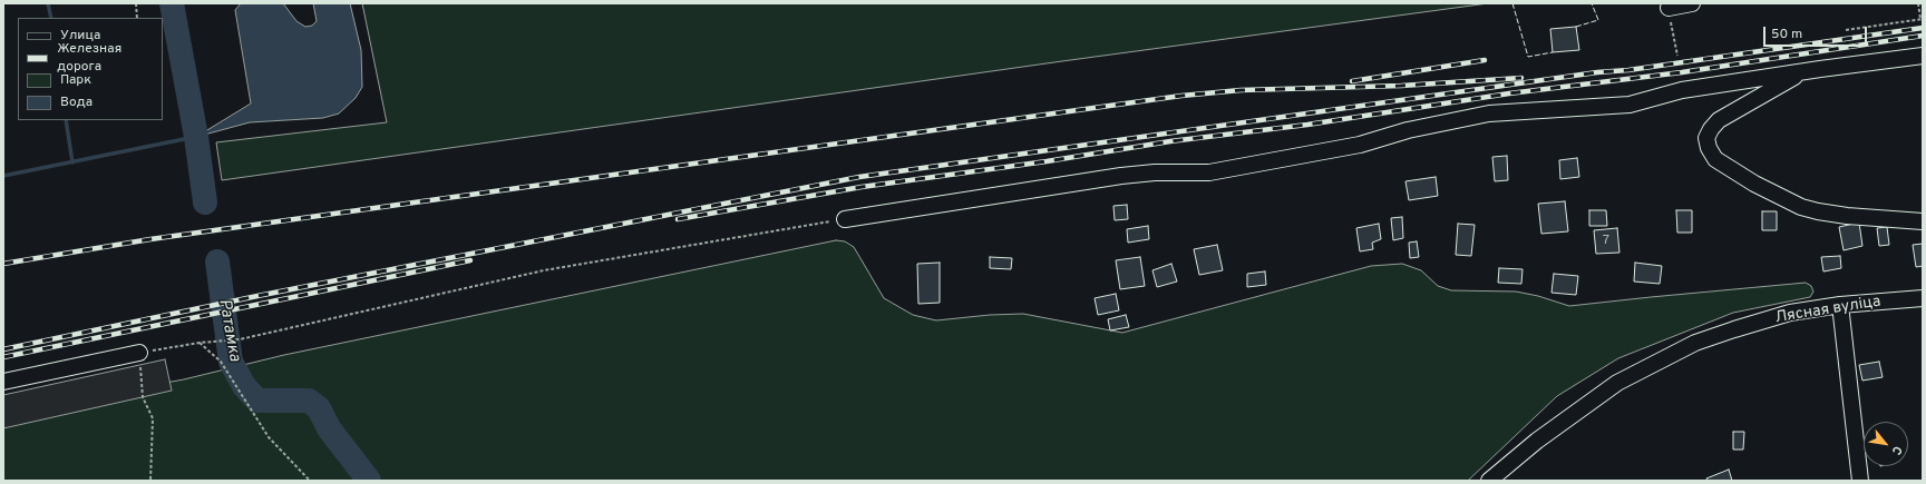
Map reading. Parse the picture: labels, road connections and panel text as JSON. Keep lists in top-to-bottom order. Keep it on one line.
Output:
{"streets":{"street":["Лясная вуліца"]},"water":["Ратамка"],"house_numbers":["7"],"legend":["Улица","Железная дорога","Парк","Вода"],"scale_bar":"50 m","north":"bottom right"}
